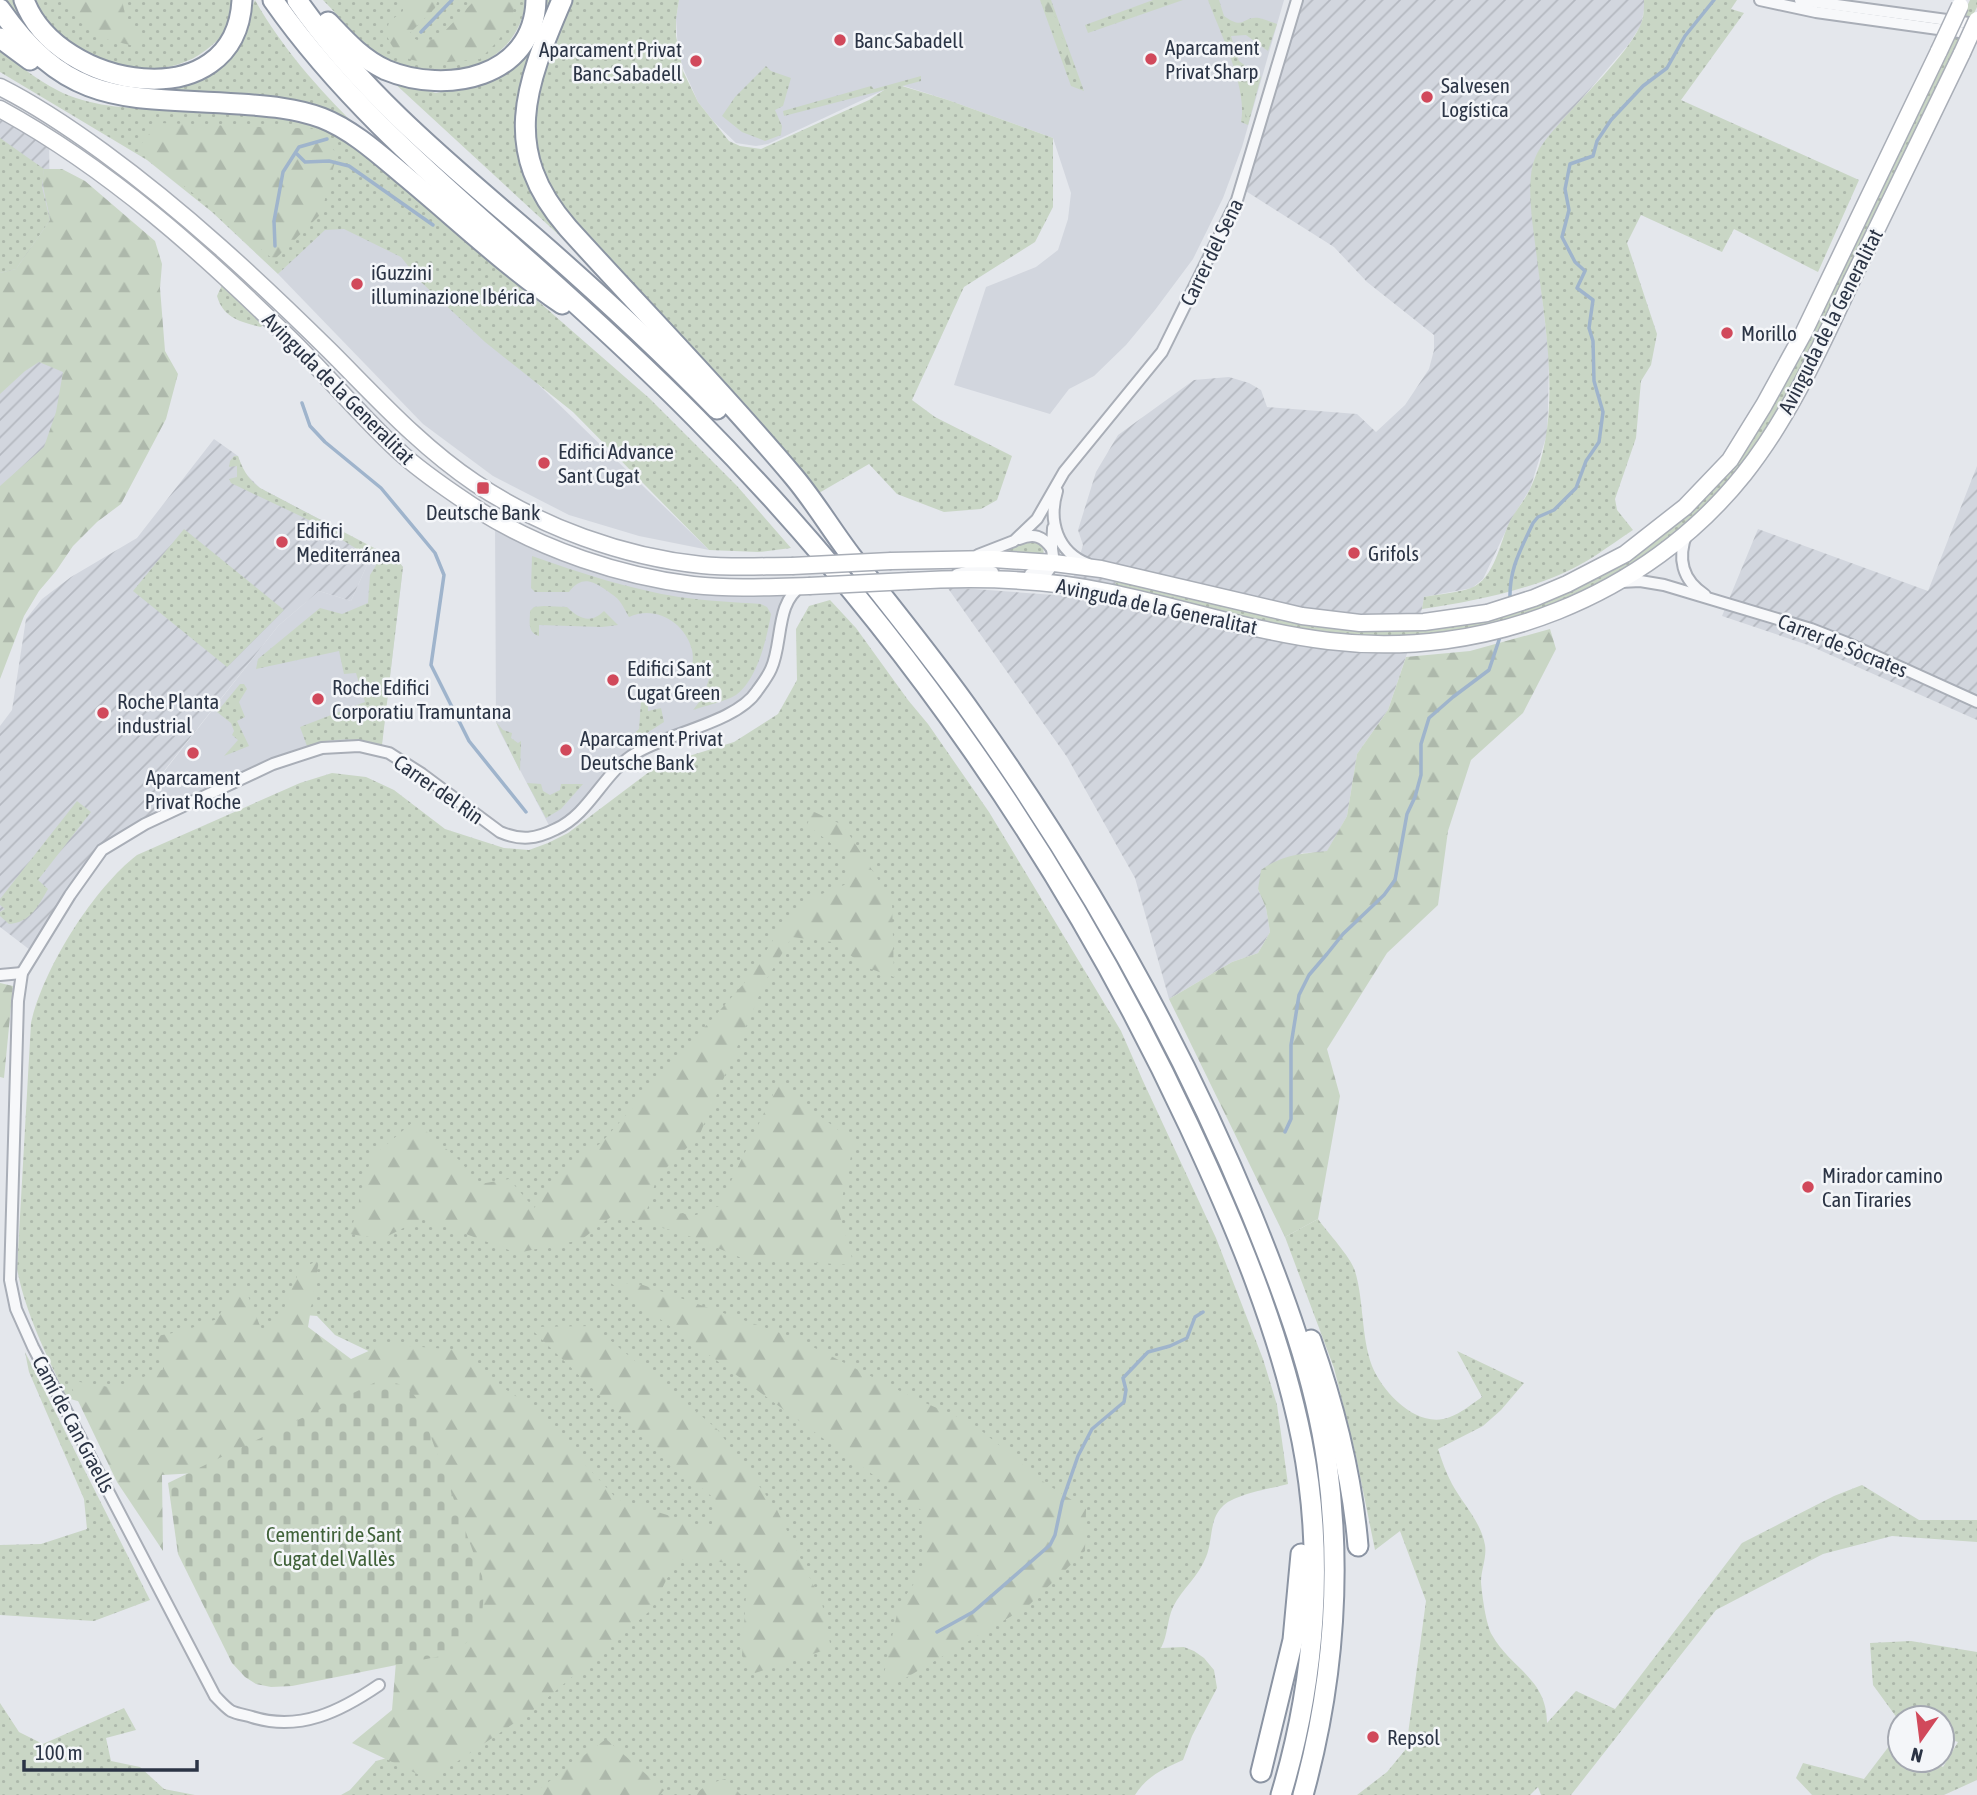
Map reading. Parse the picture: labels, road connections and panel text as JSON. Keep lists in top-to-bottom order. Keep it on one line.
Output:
{"streets":{"street":["Carrer del Sena","Avinguda de la Generalitat","Carrer de Sòcrates","Carrer del Rin","Camí de Can Graells"]},"crossings":[["Carrer del Sena","Avinguda de la Generalitat"],["Avinguda de la Generalitat","Carrer de Sòcrates"],["Avinguda de la Generalitat","Carrer del Rin"],["Carrer del Rin","Camí de Can Graells"]],"parks":["Cementiri de Sant Cugat del Vallès"],"places":{"other":["Banc Sabadell","Aparcament Privat Sharp","Aparcament Privat Banc Sabadell","Salvesen Logística","iGuzzini illuminazione Ibérica","Morillo","Edifici Advance Sant Cugat","Edifici Mediterránea","Grifols","Edifici Sant Cugat Green","Roche Edifici Corporatiu Tramuntana","Roche Planta industrial","Aparcament Privat Deutsche Bank","Aparcament Privat Roche","Mirador camino Can Tiraries","Repsol"],"transit":["Deutsche Bank"]},"scale_bar":"100 m","north":"bottom"}
